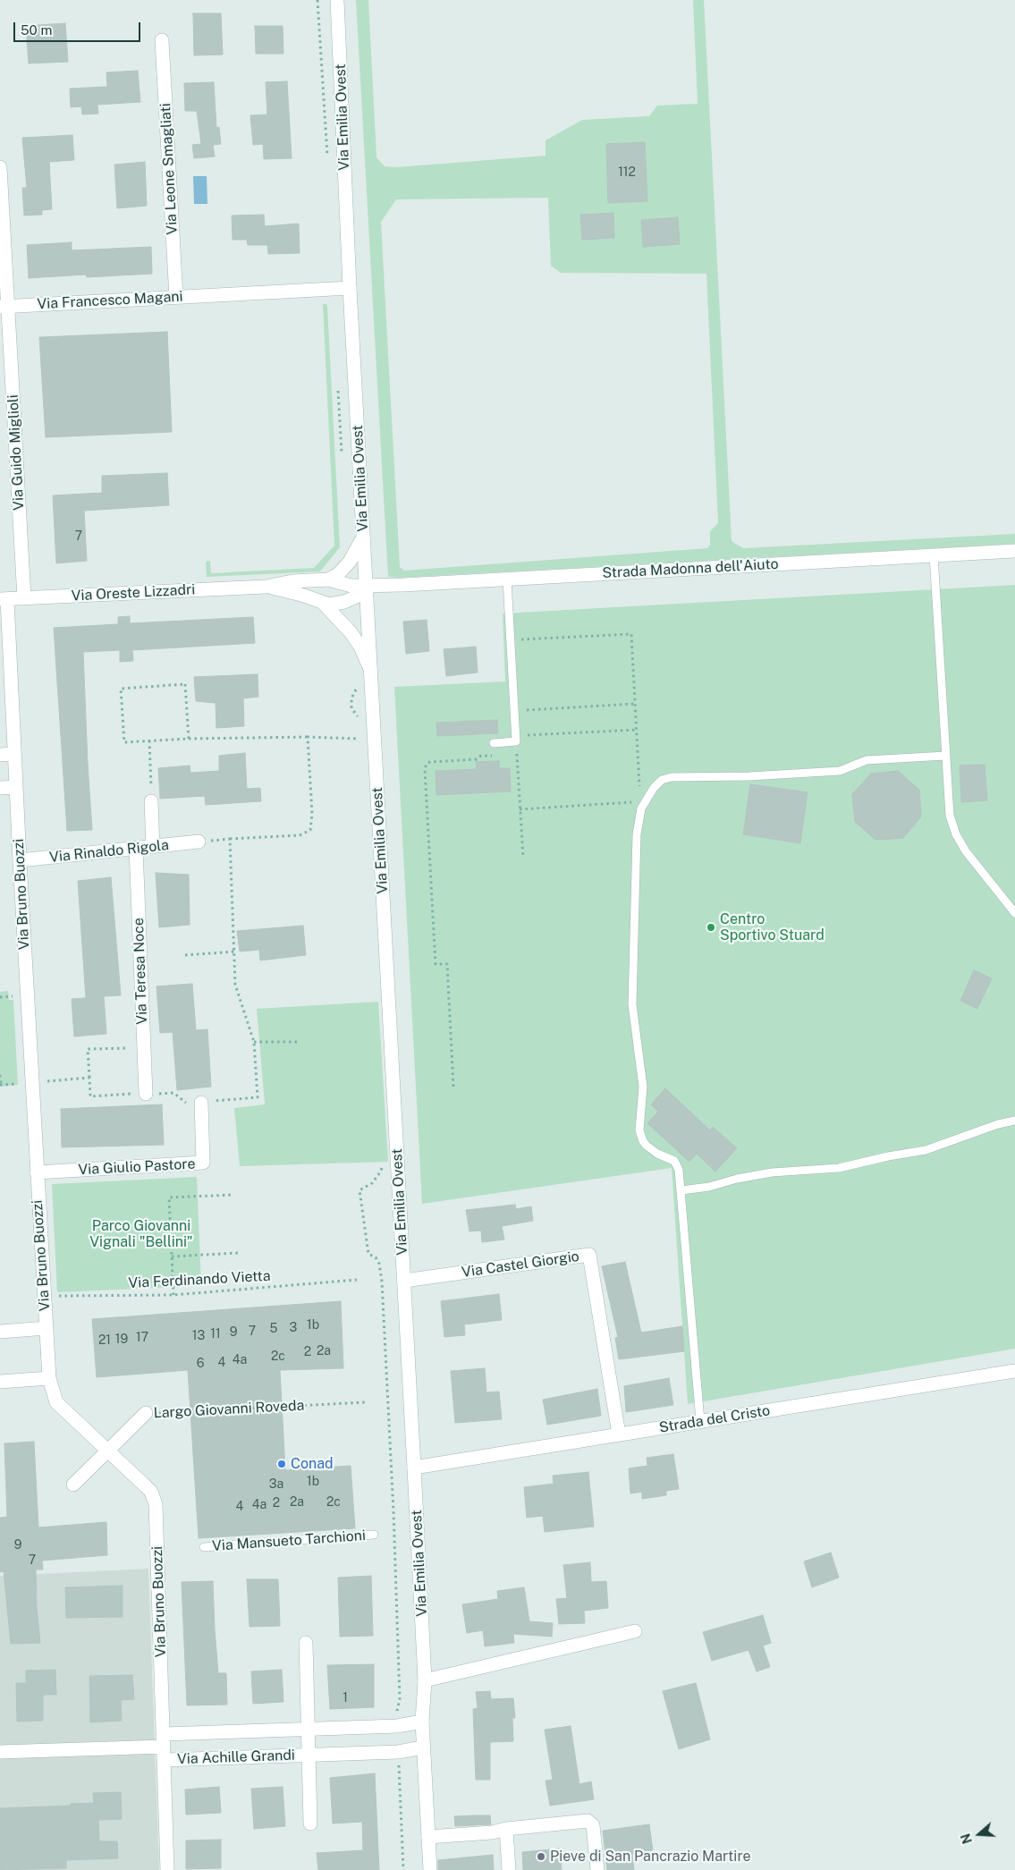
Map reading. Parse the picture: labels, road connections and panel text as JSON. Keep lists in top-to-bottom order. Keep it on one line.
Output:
{"streets":{"street":["Via Emilia Ovest","Via Leone Smagliati","Via Francesco Magani","Via Guido Miglioli","Strada Madonna dell'Aiuto","Via Oreste Lizzadri","Via Rinaldo Rigola","Via Bruno Buozzi","Via Teresa Noce","Via Giulio Pastore","Via Castel Giorgio","Largo Giovanni Roveda","Strada del Cristo","Via Achille Grandi"],"lane":["Via Mansueto Tarchioni"],"path":["Via Ferdinando Vietta"]},"crossings":[["Via Emilia Ovest","Via Francesco Magani"],["Via Emilia Ovest","Strada Madonna dell'Aiuto"],["Via Emilia Ovest","Via Oreste Lizzadri"],["Via Emilia Ovest","Via Castel Giorgio"],["Via Emilia Ovest","Strada del Cristo"],["Via Emilia Ovest","Via Achille Grandi"],["Via Leone Smagliati","Via Francesco Magani"],["Via Francesco Magani","Via Guido Miglioli"],["Via Guido Miglioli","Via Oreste Lizzadri"],["Strada Madonna dell'Aiuto","Via Oreste Lizzadri"],["Via Oreste Lizzadri","Via Bruno Buozzi"],["Via Rinaldo Rigola","Via Bruno Buozzi"],["Via Rinaldo Rigola","Via Teresa Noce"],["Via Bruno Buozzi","Via Giulio Pastore"],["Via Bruno Buozzi","Via Ferdinando Vietta"],["Via Bruno Buozzi","Largo Giovanni Roveda"],["Via Bruno Buozzi","Via Achille Grandi"],["Via Castel Giorgio","Strada del Cristo"]],"parks":["Parco Giovanni Vignali \"Bellini\""],"places":["Centro Sportivo Stuard","Conad","Pieve di San Pancrazio Martire"],"house_numbers":["112","7","1b","3","5","7","9","11","13","17","19","21","2a","2","2c","4a","4","6","1b","3a","2a","2c","2","4a","4","9","7","1"],"scale_bar":"50 m","north":"left"}
